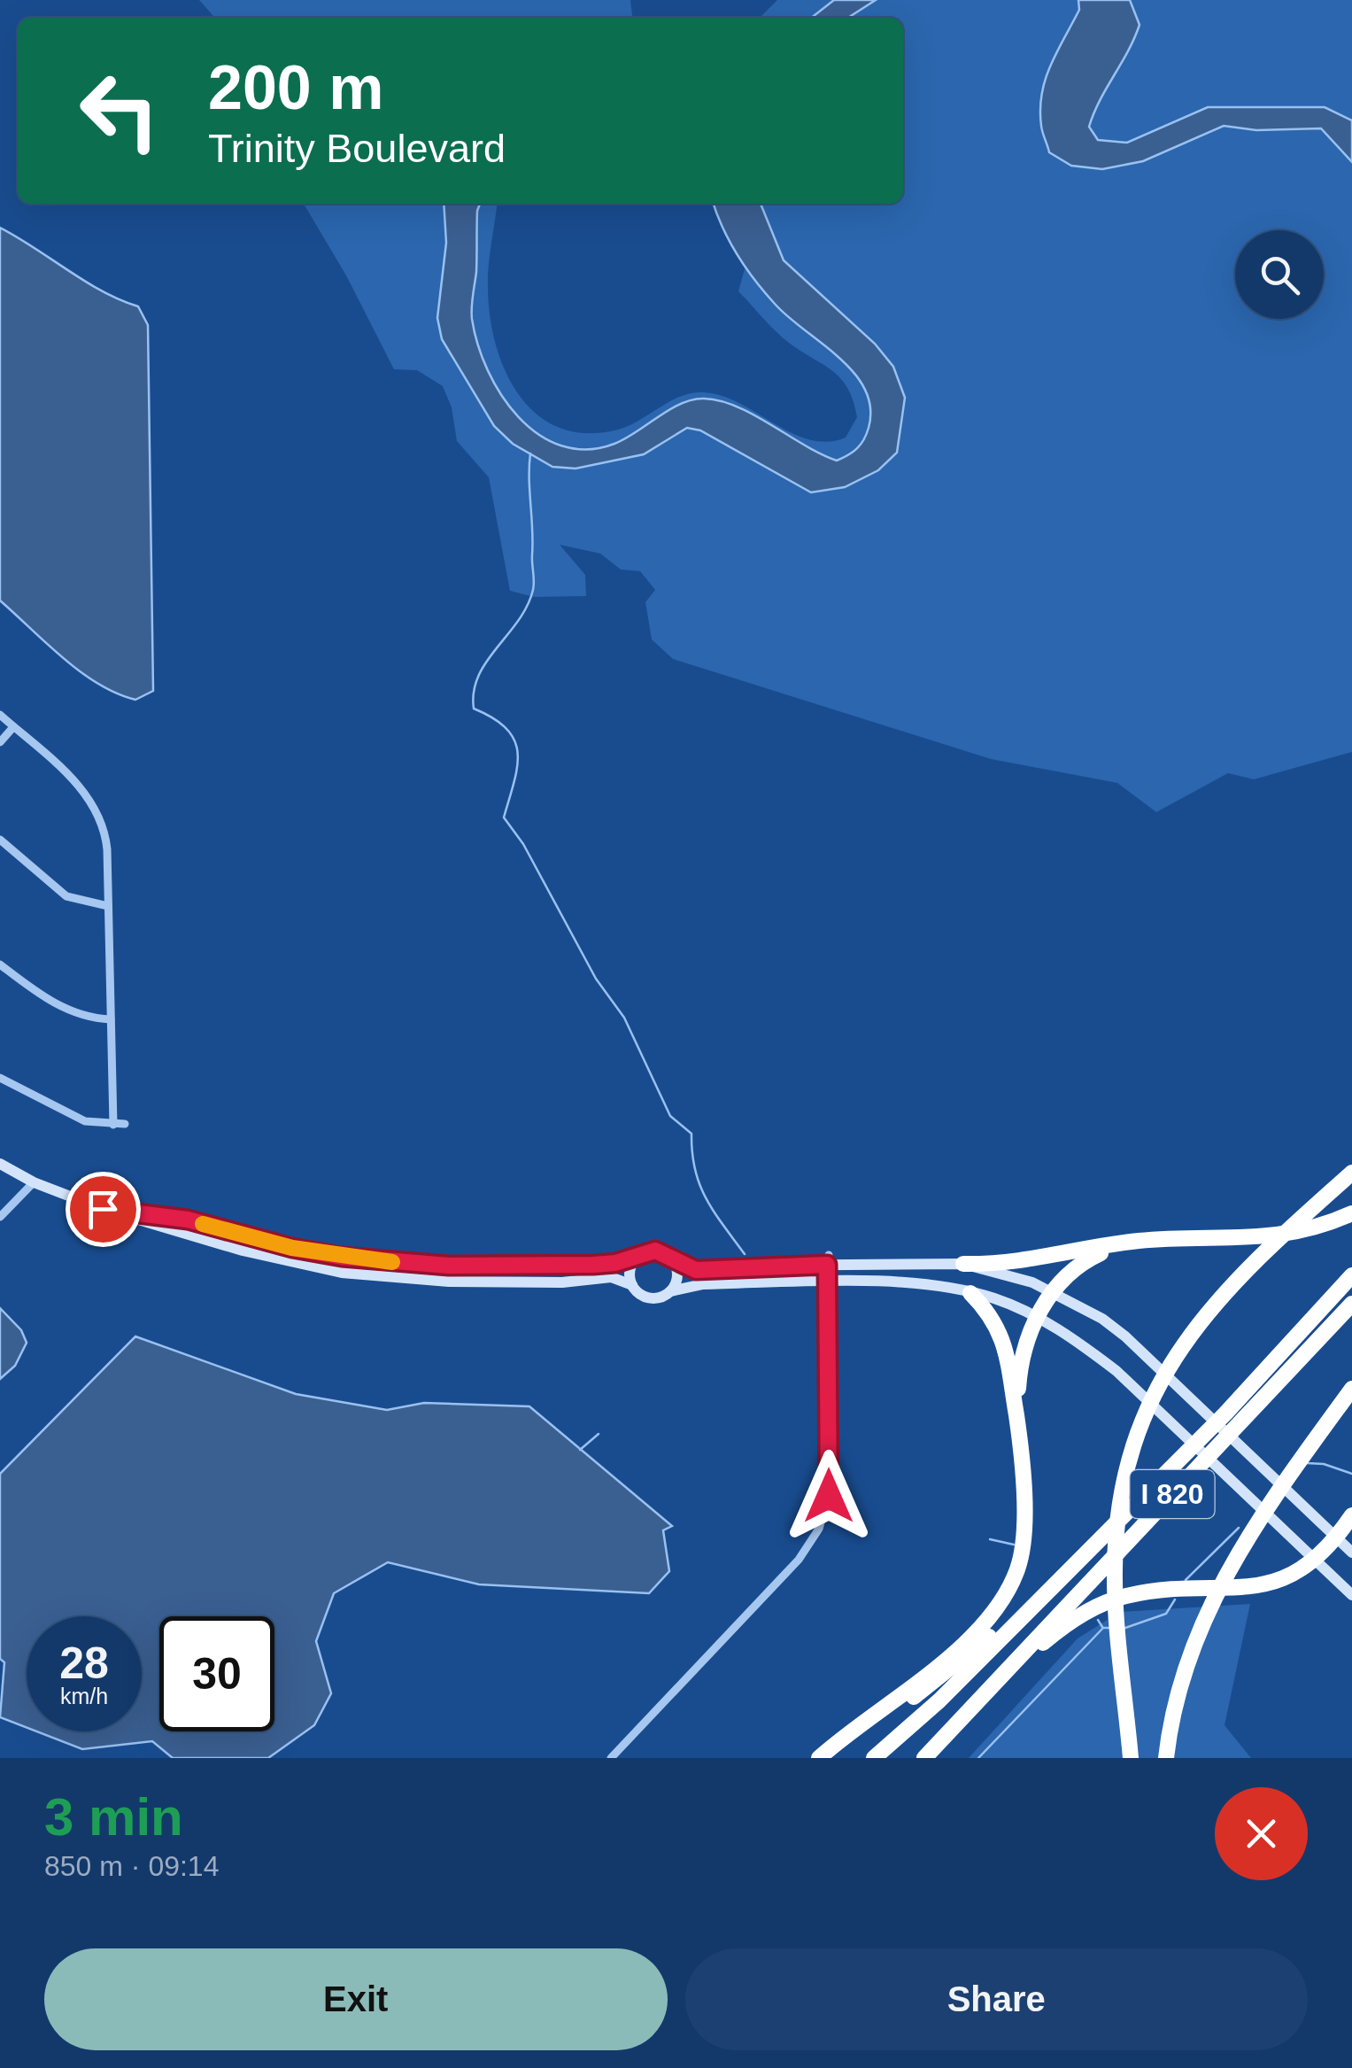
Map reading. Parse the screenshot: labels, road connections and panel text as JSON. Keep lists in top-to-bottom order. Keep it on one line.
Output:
{"streets":{"highway":["I 820"]},"page":{"turn":["200 m","Trinity Boulevard"],"speed":"28 km/h","limit":"30","heading":["3 min","850 m · 09:14"],"buttons":["Exit","Share"]}}
